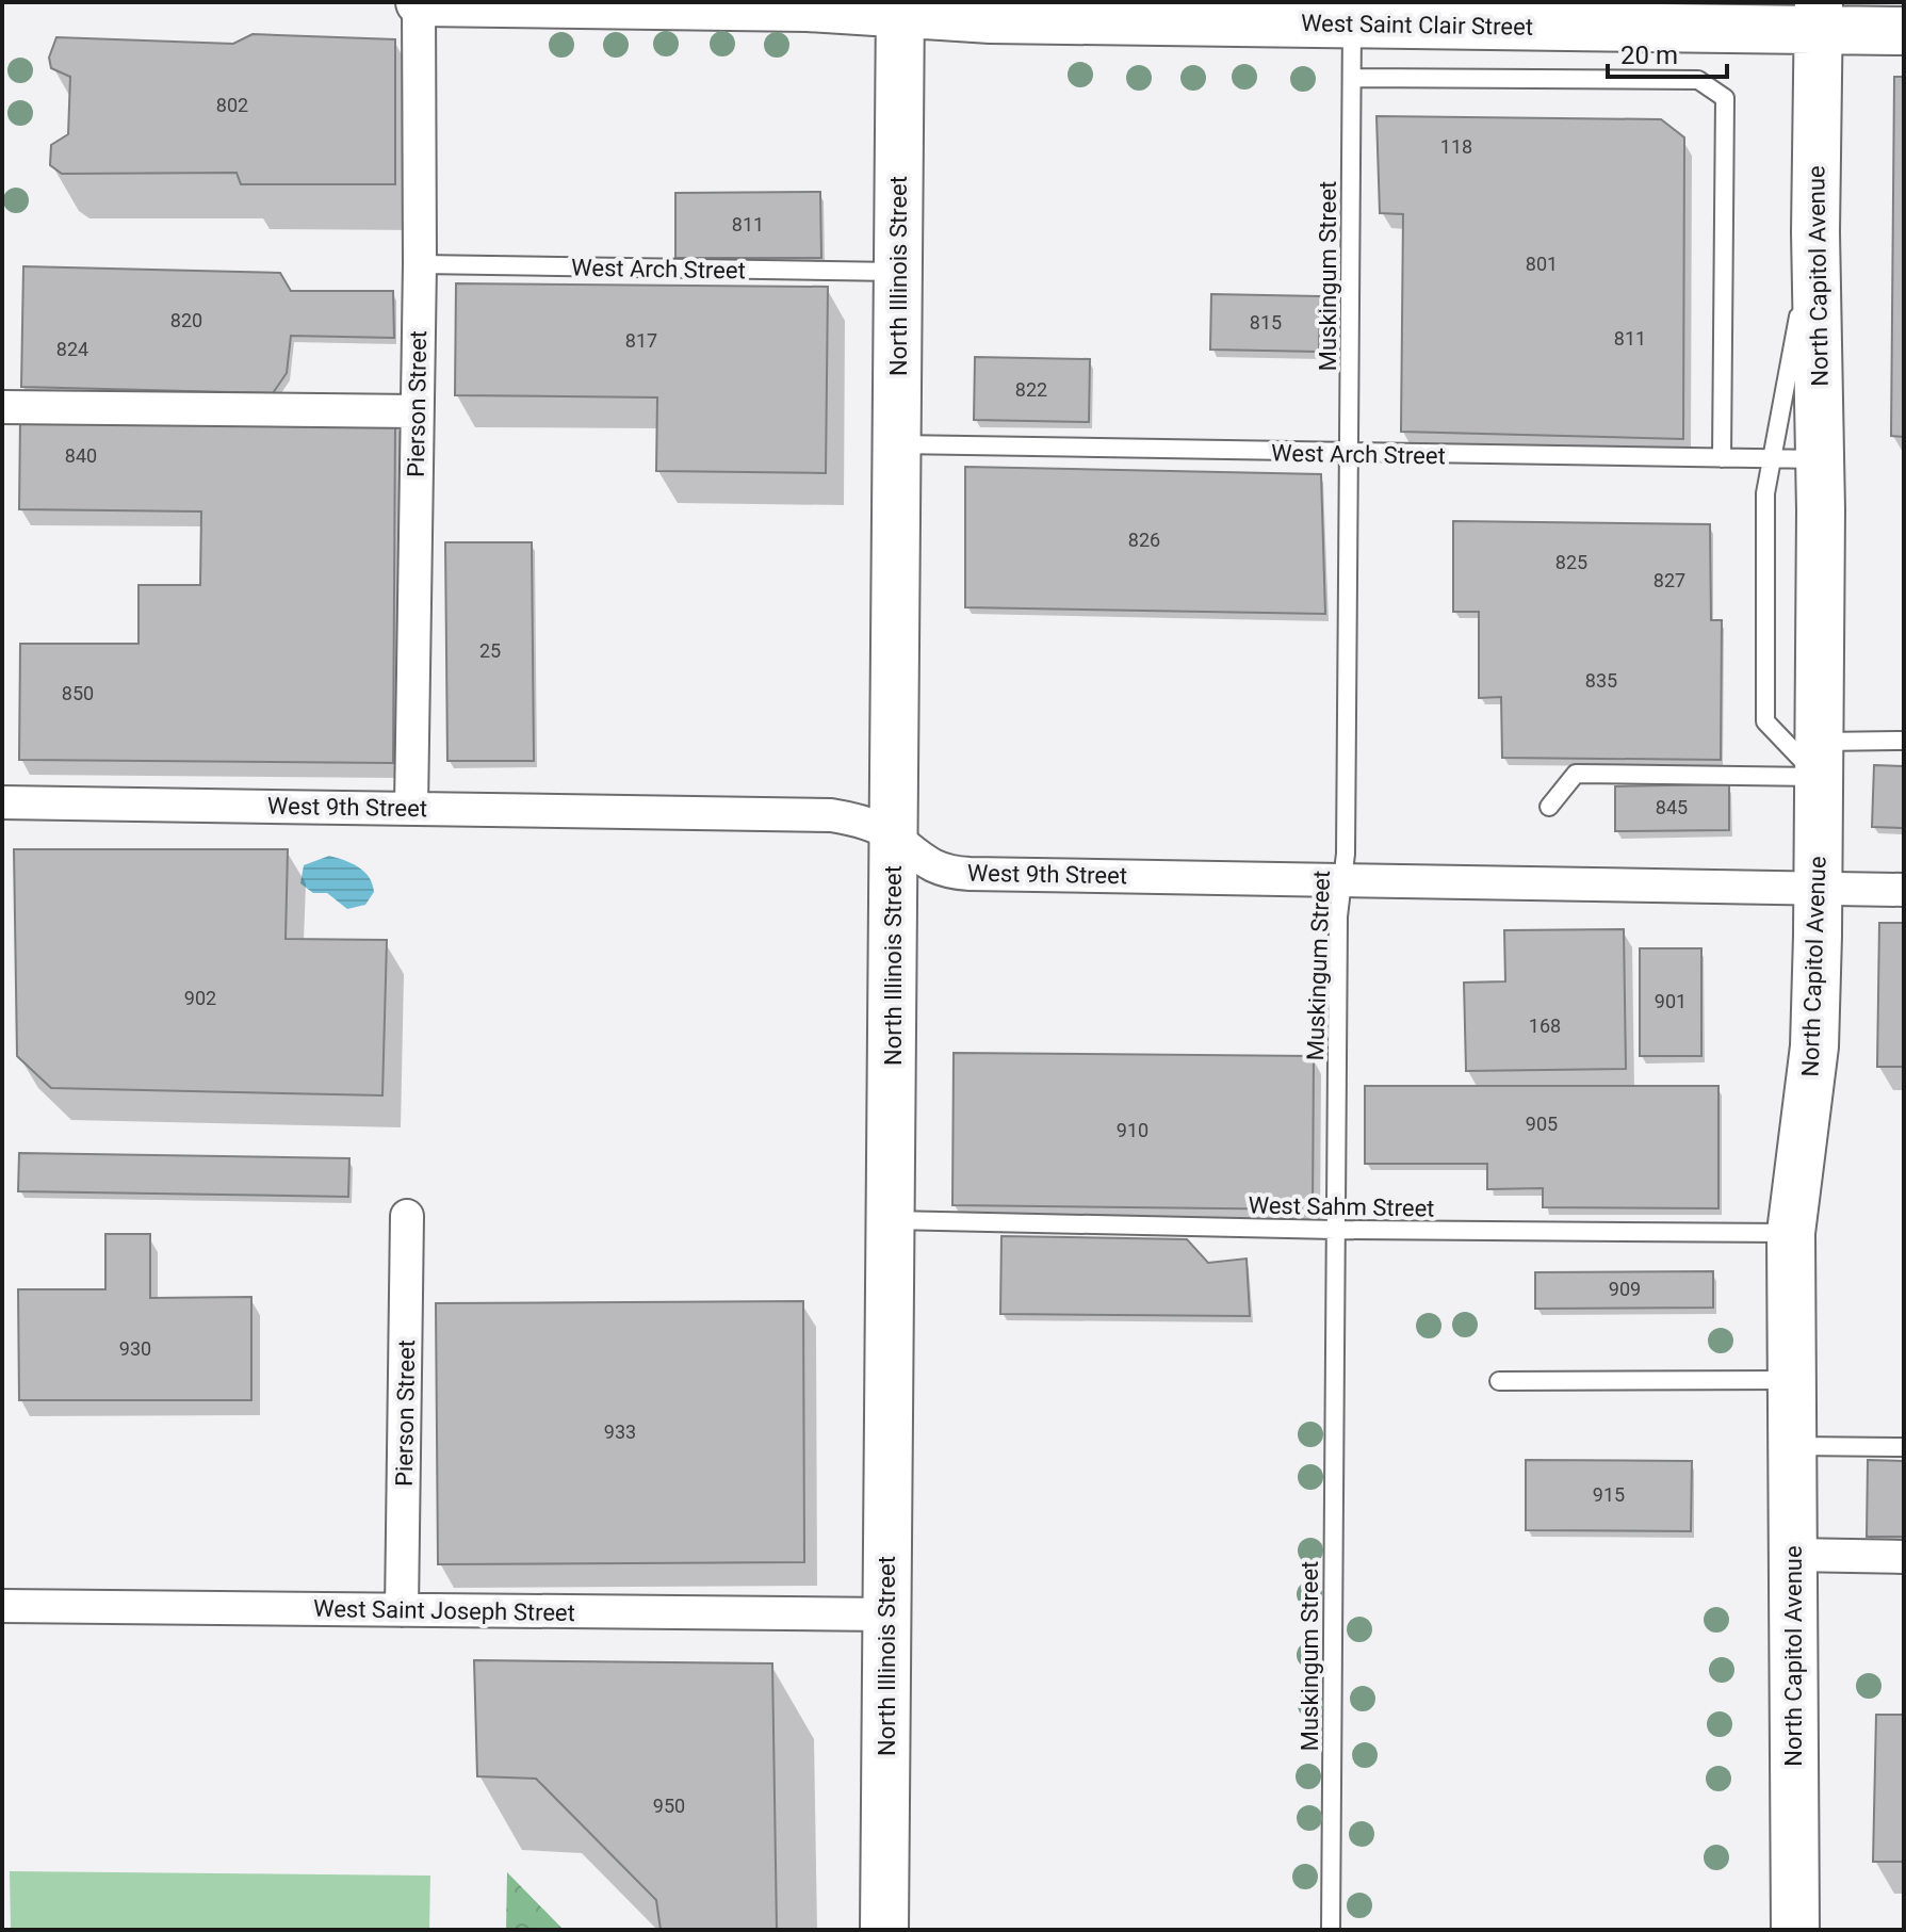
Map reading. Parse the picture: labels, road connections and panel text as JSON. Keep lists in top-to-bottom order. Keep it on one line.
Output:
{"streets":{"main road":["West Saint Clair Street","North Illinois Street","North Capitol Avenue"],"street":["Pierson Street","West 9th Street","West Saint Joseph Street"],"lane":["West Arch Street","Muskingum Street","West Sahm Street"]},"crossings":[["West Saint Clair Street","North Illinois Street"],["West Saint Clair Street","Muskingum Street"],["West Saint Clair Street","North Capitol Avenue"],["West Saint Clair Street","Pierson Street"],["West Arch Street","North Illinois Street"],["West Arch Street","Muskingum Street"],["West Arch Street","North Capitol Avenue"],["West Arch Street","Pierson Street"],["North Illinois Street","West 9th Street"],["North Illinois Street","West Sahm Street"],["North Illinois Street","West Saint Joseph Street"],["Muskingum Street","West 9th Street"],["Muskingum Street","West Sahm Street"],["North Capitol Avenue","West 9th Street"],["North Capitol Avenue","West Sahm Street"],["Pierson Street","West 9th Street"],["Pierson Street","West Saint Joseph Street"]],"house_numbers":["802","118","811","801","820","815","811","817","824","822","840","826","825","827","25","835","850","845","902","901","168","905","910","909","930","933","915","950"],"scale_bar":"20 m"}
